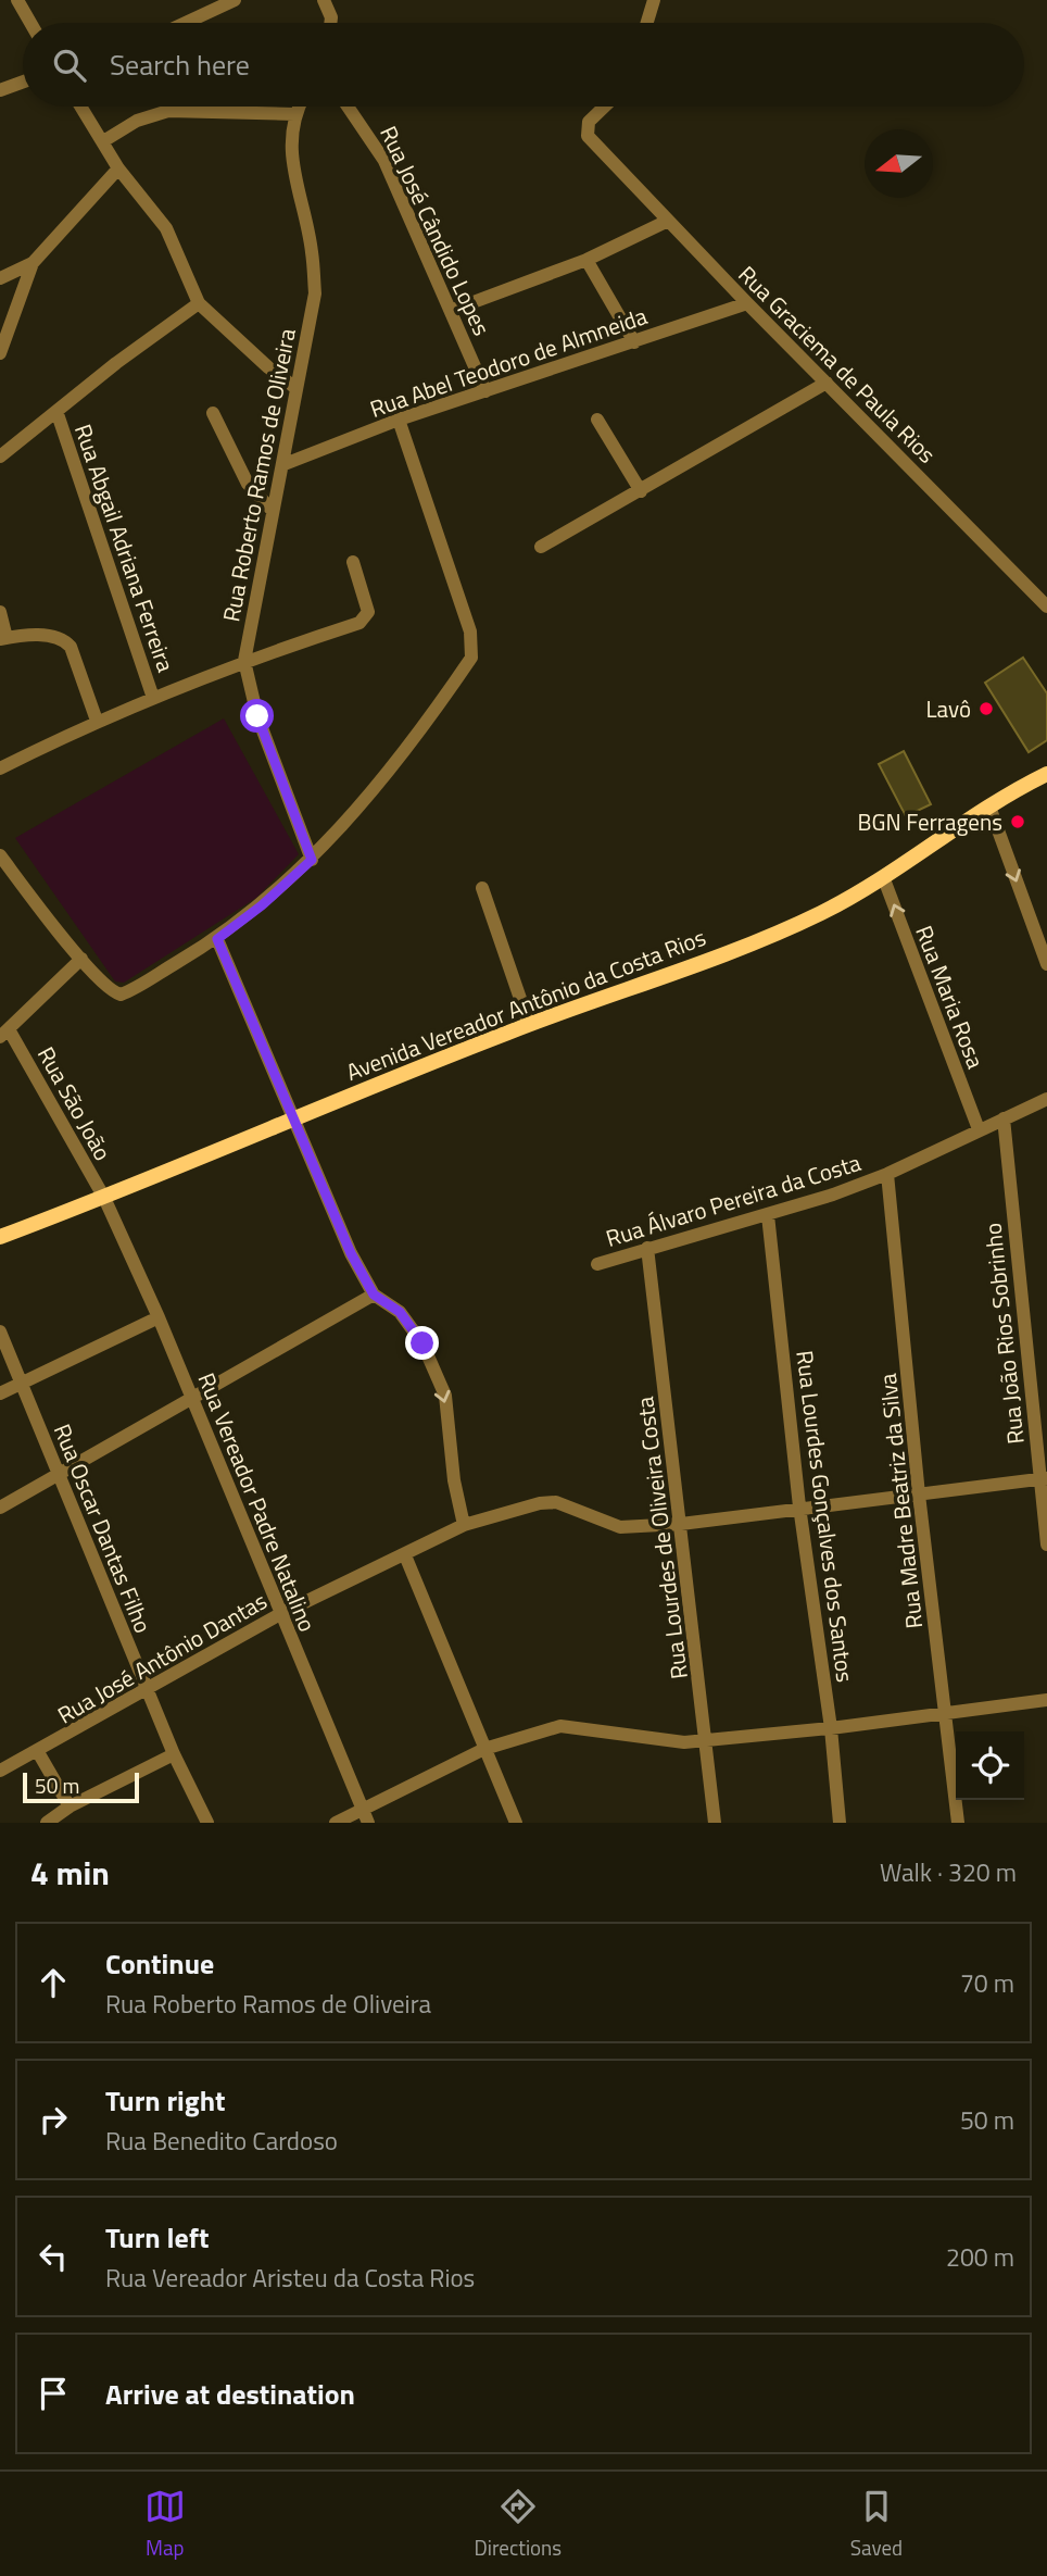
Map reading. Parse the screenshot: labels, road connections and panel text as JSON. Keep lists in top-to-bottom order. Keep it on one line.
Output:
{"streets":{"main road":["Avenida Vereador Antônio da Costa Rios"],"street":["Rua José Cândido Lopes","Rua Abel Teodoro de Almneida","Rua Graciema de Paula Rios","Rua Roberto Ramos de Oliveira","Rua Abgail Adriana Ferreira","Rua Maria Rosa","Rua São João","Rua Álvaro Pereira da Costa","Rua João Rios Sobrinho","Rua Madre Beatriz da Silva","Rua Vereador Padre Natalino","Rua Lourdes Gonçalves dos Santos","Rua Oscar Dantas Filho","Rua Lourdes de Oliveira Costa","Rua José Antônio Dantas"]},"crossings":[["Rua José Cândido Lopes","Rua Abel Teodoro de Almneida"],["Rua Abel Teodoro de Almneida","Rua Graciema de Paula Rios"],["Rua Abel Teodoro de Almneida","Rua Roberto Ramos de Oliveira"],["Rua Maria Rosa","Avenida Vereador Antônio da Costa Rios"],["Rua Maria Rosa","Rua Álvaro Pereira da Costa"],["Avenida Vereador Antônio da Costa Rios","Rua São João"],["Avenida Vereador Antônio da Costa Rios","Rua Vereador Padre Natalino"],["Rua São João","Rua Vereador Padre Natalino"],["Rua Álvaro Pereira da Costa","Rua João Rios Sobrinho"],["Rua Álvaro Pereira da Costa","Rua Madre Beatriz da Silva"],["Rua Álvaro Pereira da Costa","Rua Lourdes Gonçalves dos Santos"],["Rua Álvaro Pereira da Costa","Rua Lourdes de Oliveira Costa"],["Rua Vereador Padre Natalino","Rua José Antônio Dantas"],["Rua Oscar Dantas Filho","Rua José Antônio Dantas"],["Rua Lourdes de Oliveira Costa","Rua José Antônio Dantas"]],"one_way":["Rua Maria Rosa"],"places":["Lavô","BGN Ferragens"],"scale_bar":"50 m","north":"left","page":{"search":"Search here","scale":"50 m","heading":["4 min","Walk · 320 m"],"list":[["Continue","Rua Roberto Ramos de Oliveira","70 m"],["Turn right","Rua Benedito Cardoso","50 m"],["Turn left","Rua Vereador Aristeu da Costa Rios","200 m"],"Arrive at destination"],"nav":["Map","Directions","Saved"]}}
